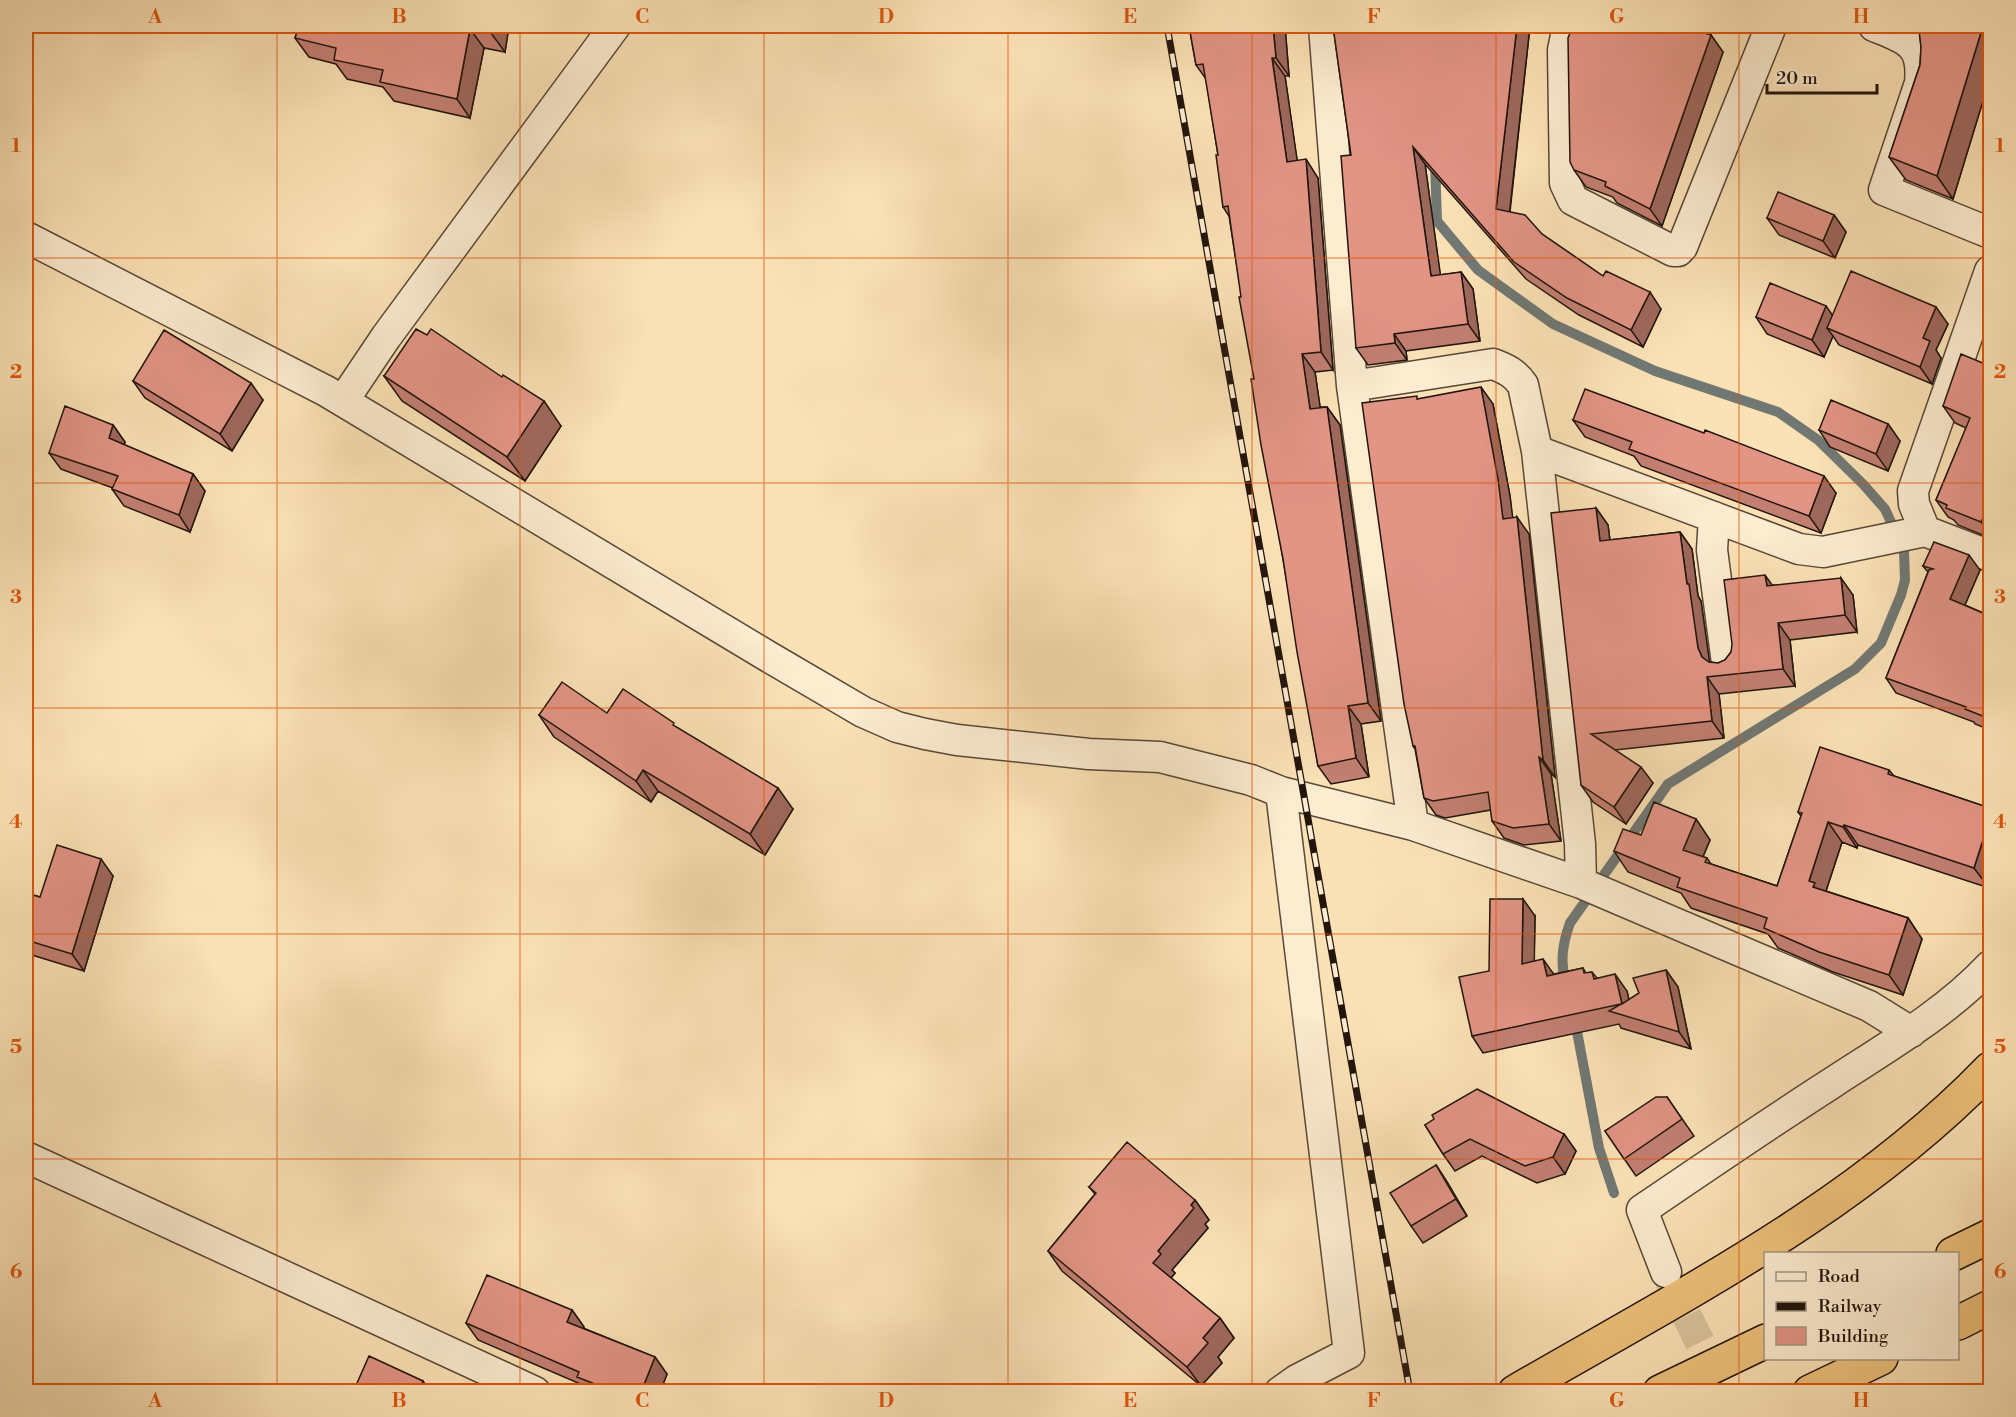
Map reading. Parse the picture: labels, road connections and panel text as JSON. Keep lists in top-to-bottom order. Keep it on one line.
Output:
{"legend":["Road","Railway","Building"],"scale_bar":"20 m","grid":{"columns":["A","B","C","D","E","F","G","H"],"rows":["1","2","3","4","5","6"]}}
